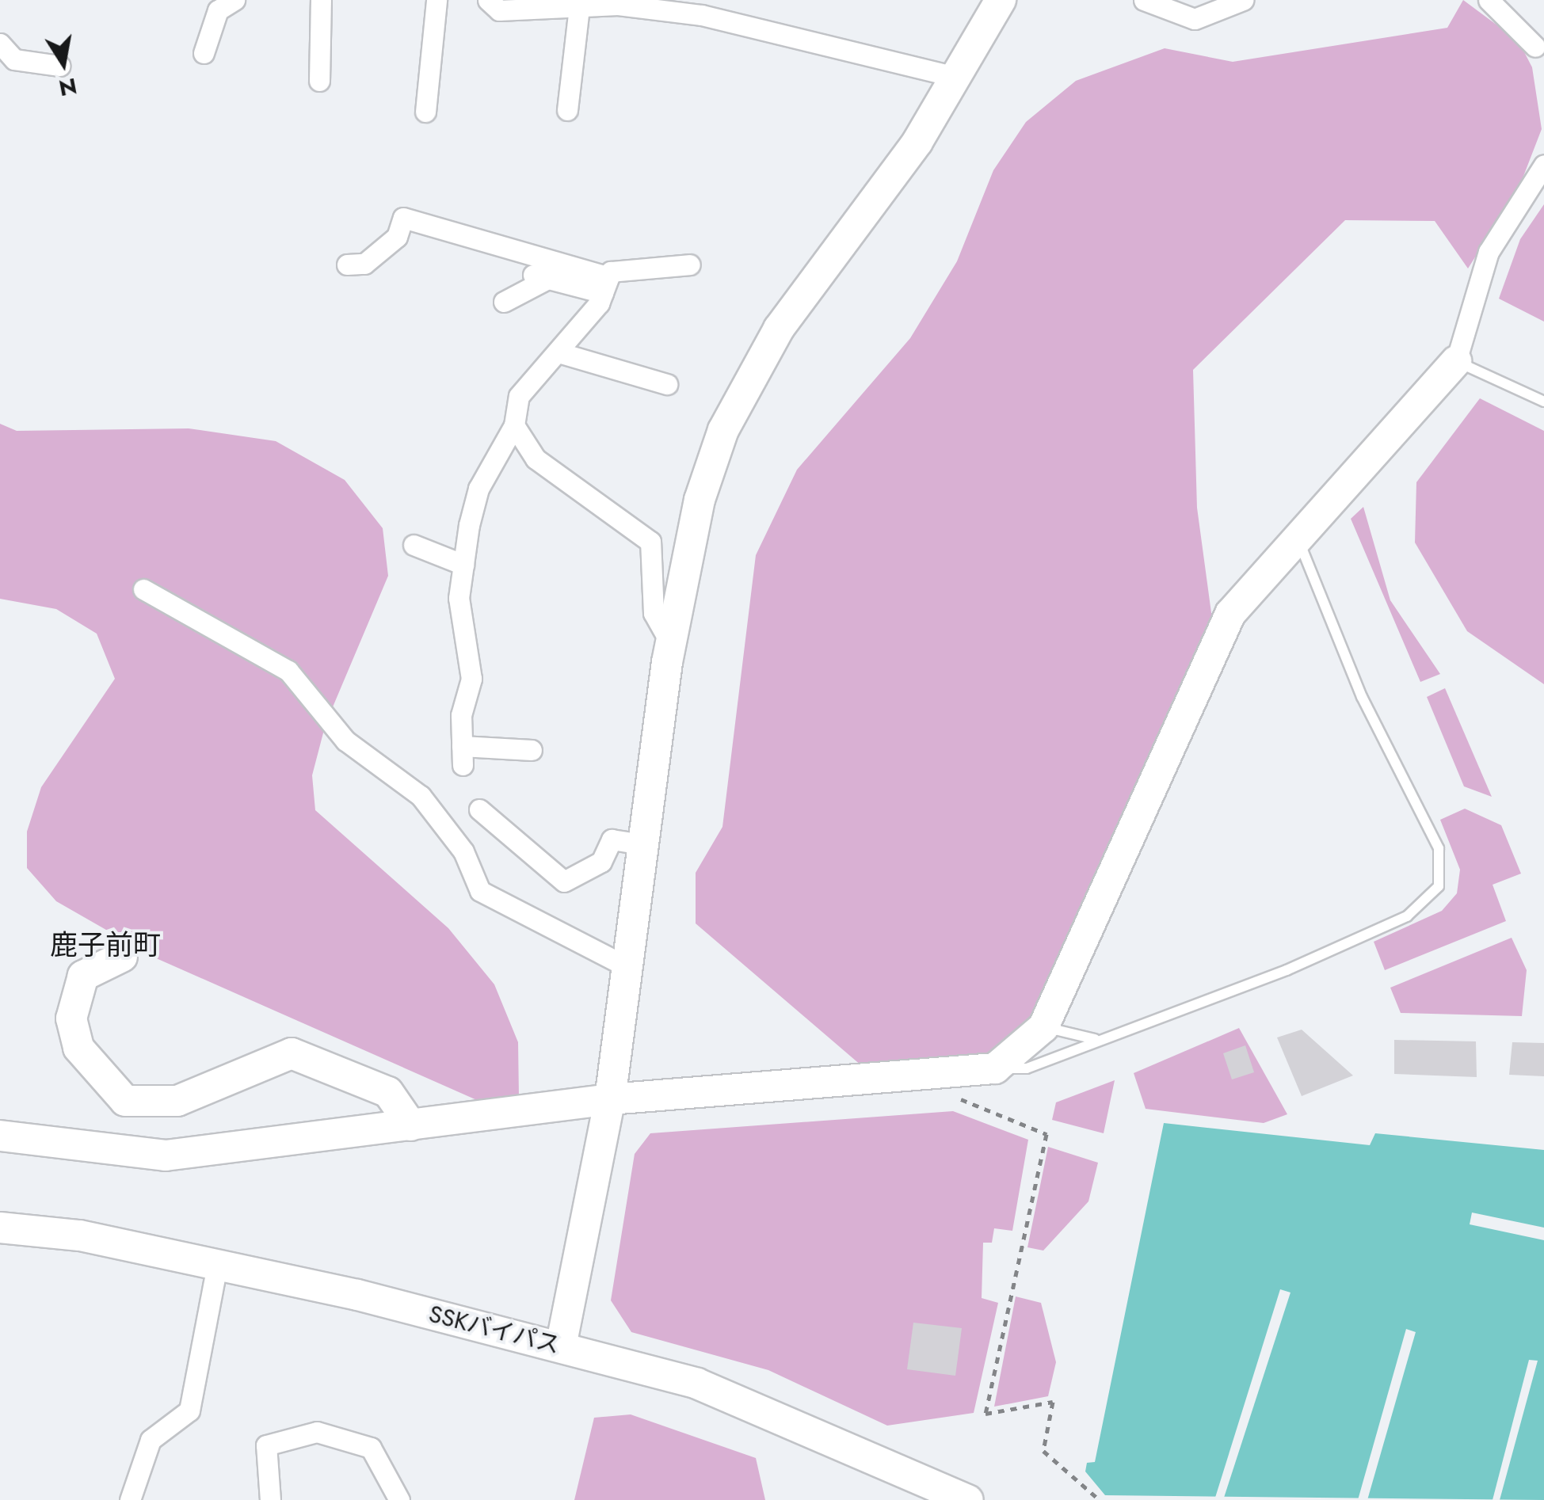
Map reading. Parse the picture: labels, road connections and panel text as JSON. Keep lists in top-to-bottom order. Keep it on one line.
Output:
{"streets":{"street":["SSKバイパス"]},"districts":["鹿子前町"],"north":"bottom"}
